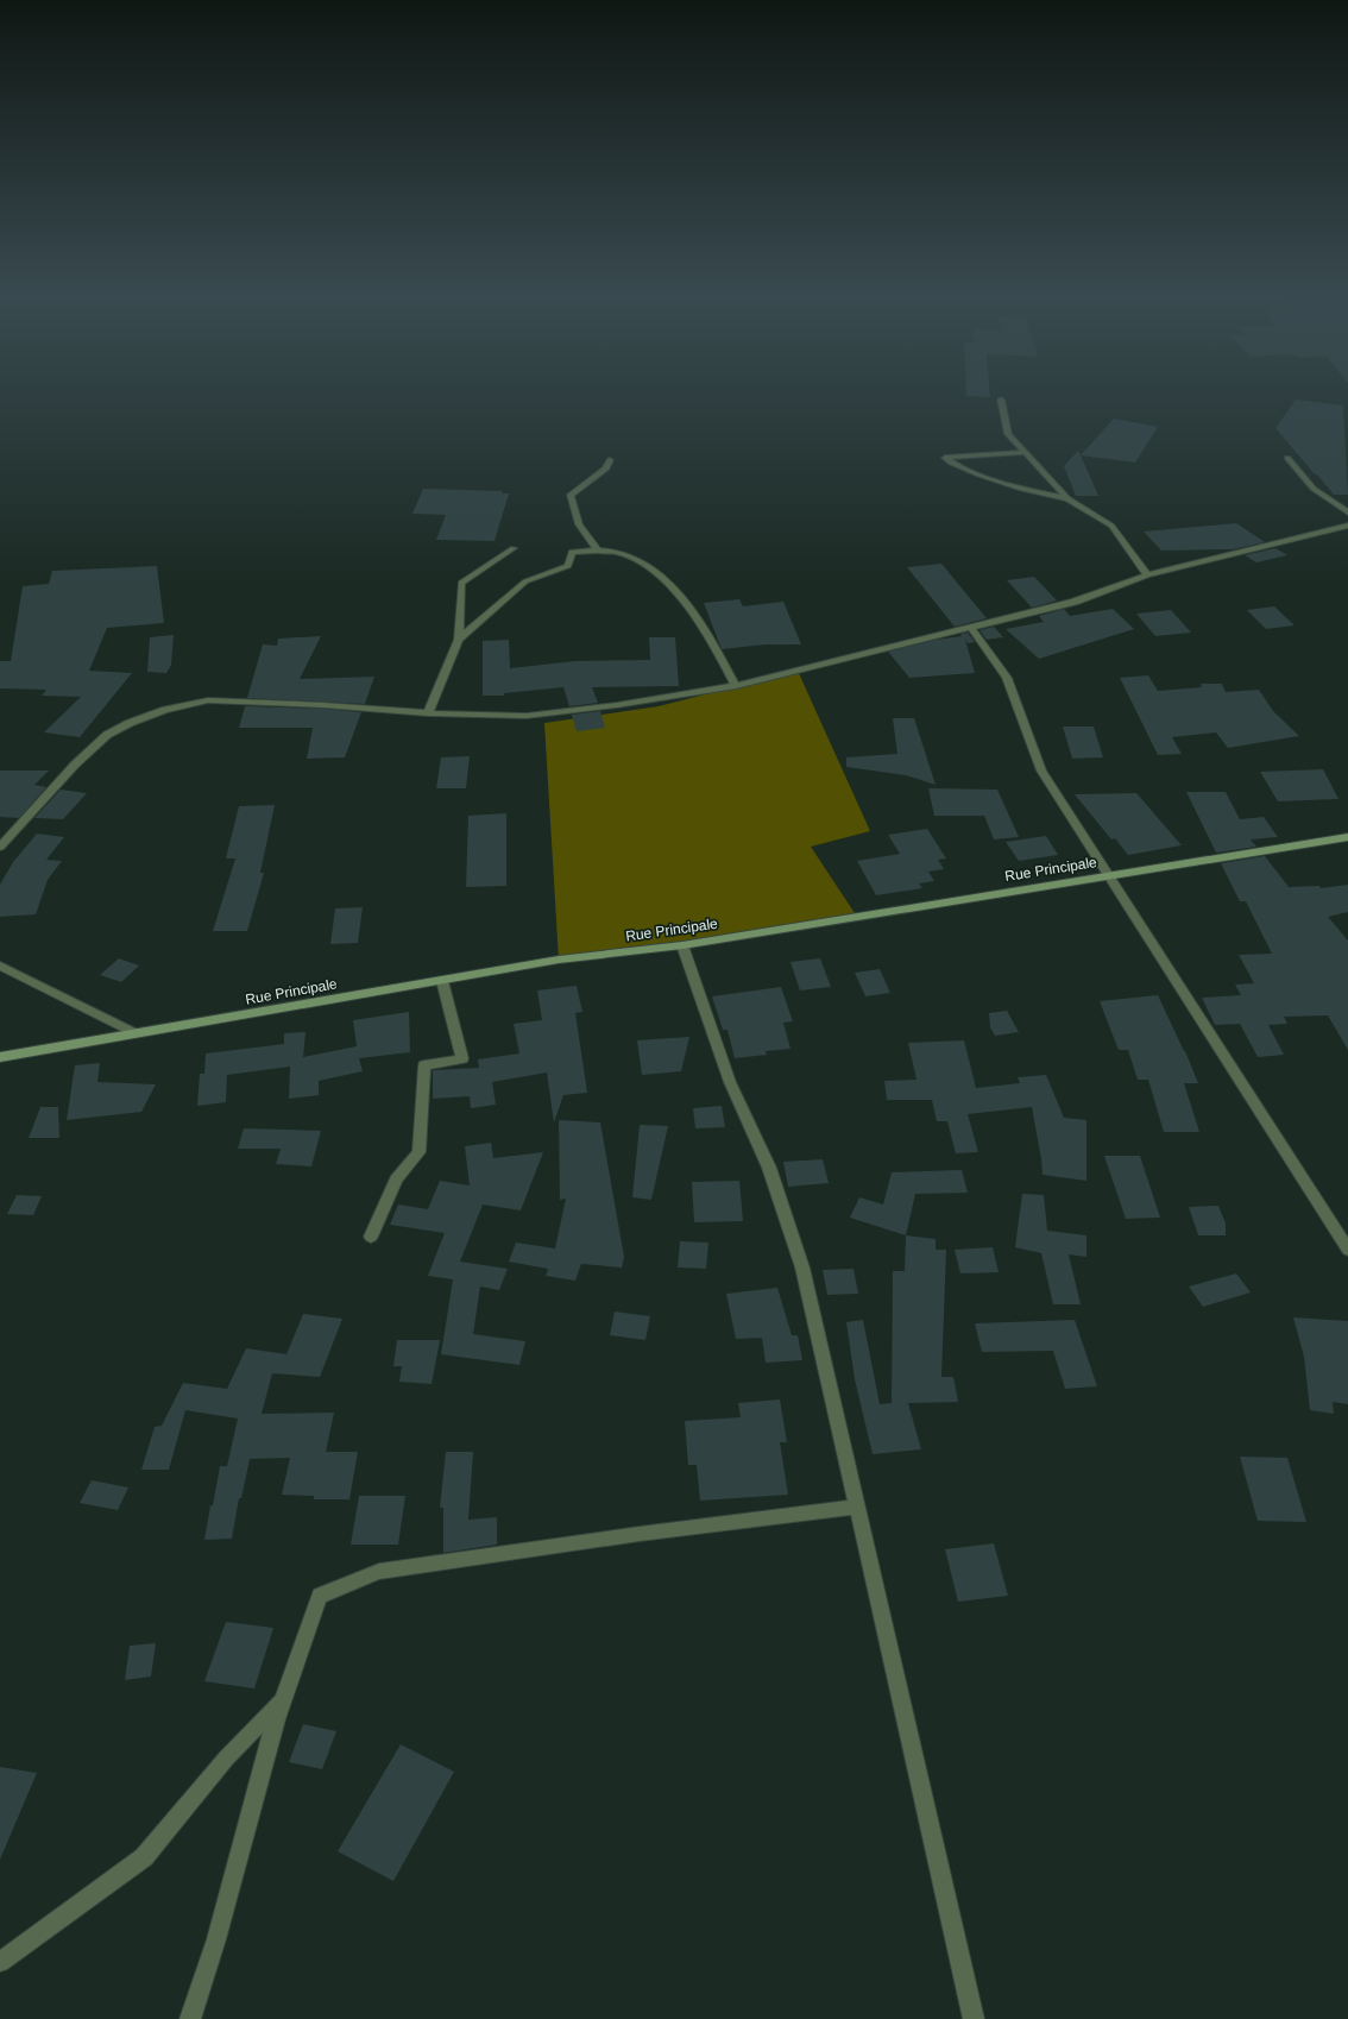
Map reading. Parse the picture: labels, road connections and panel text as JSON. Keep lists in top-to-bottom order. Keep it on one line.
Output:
{"streets":{"main road":["Rue Principale"]}}
